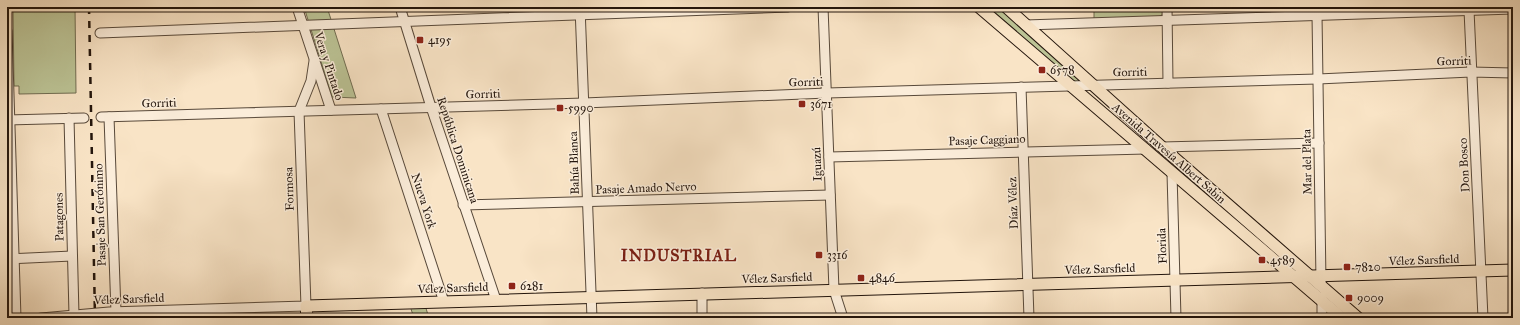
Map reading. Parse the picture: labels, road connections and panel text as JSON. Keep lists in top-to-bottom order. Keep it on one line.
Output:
{"streets":{"main road":["Avenida Travesía Albert Sabin","Formosa","Vélez Sarsfield"],"street":["Gorriti","Vera y Pintado","Pasaje Caggiano","República Dominicana","Mar del Plata","Bahía Blanca","Iguazú","Don Bosco","Pasaje Amado Nervo","Nueva York","Díaz Vélez","Pasaje San Gerónimo","Patagones","Florida"]},"crossings":[["Gorriti","Vera y Pintado"],["Gorriti","República Dominicana"],["Gorriti","Avenida Travesía Albert Sabin"],["Gorriti","Mar del Plata"],["Gorriti","Bahía Blanca"],["Gorriti","Iguazú"],["Gorriti","Don Bosco"],["Gorriti","Formosa"],["Gorriti","Nueva York"],["Gorriti","Díaz Vélez"],["Gorriti","Pasaje San Gerónimo"],["Vera y Pintado","Formosa"],["Pasaje Caggiano","Avenida Travesía Albert Sabin"],["Pasaje Caggiano","Iguazú"],["Pasaje Caggiano","Díaz Vélez"],["República Dominicana","Pasaje Amado Nervo"],["República Dominicana","Vélez Sarsfield"],["Avenida Travesía Albert Sabin","Mar del Plata"],["Avenida Travesía Albert Sabin","Florida"],["Avenida Travesía Albert Sabin","Vélez Sarsfield"],["Mar del Plata","Vélez Sarsfield"],["Bahía Blanca","Pasaje Amado Nervo"],["Bahía Blanca","Vélez Sarsfield"],["Iguazú","Pasaje Amado Nervo"],["Iguazú","Vélez Sarsfield"],["Don Bosco","Vélez Sarsfield"],["Formosa","Vélez Sarsfield"],["Nueva York","Vélez Sarsfield"],["Díaz Vélez","Vélez Sarsfield"],["Pasaje San Gerónimo","Vélez Sarsfield"],["Patagones","Vélez Sarsfield"],["Florida","Vélez Sarsfield"]],"districts":["INDUSTRIAL"],"places":{"transit":["4195","6578","3671","5990","3316","4589","7820","4846","6281","9009"]}}
